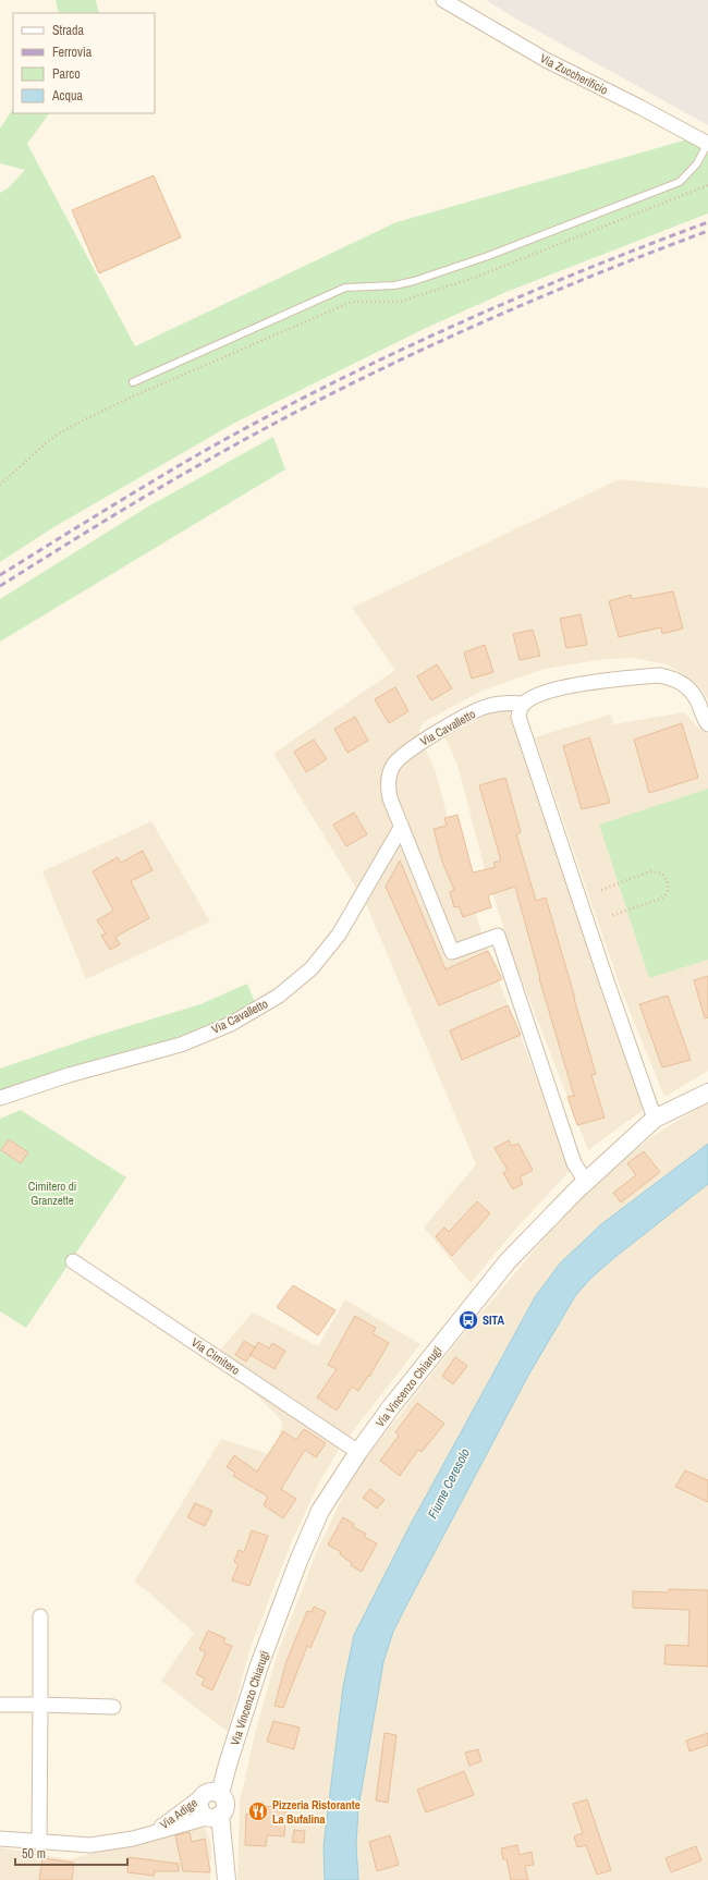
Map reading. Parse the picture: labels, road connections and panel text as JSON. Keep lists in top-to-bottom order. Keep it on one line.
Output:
{"streets":{"street":["Via Zuccherificio","Via Cavalletto","Via Cimitero","Via Vincenzo Chiarugi","Via Adige"]},"crossings":[["Via Cavalletto","Via Vincenzo Chiarugi"],["Via Cimitero","Via Vincenzo Chiarugi"],["Via Vincenzo Chiarugi","Via Adige"]],"water":["Fiume Ceresolo"],"parks":["Cimitero di Granzette"],"places":{"bus stop":["SITA"],"restaurant":["Pizzeria Ristorante La Bufalina"]},"legend":["Strada","Ferrovia","Parco","Acqua"],"scale_bar":"50 m"}
